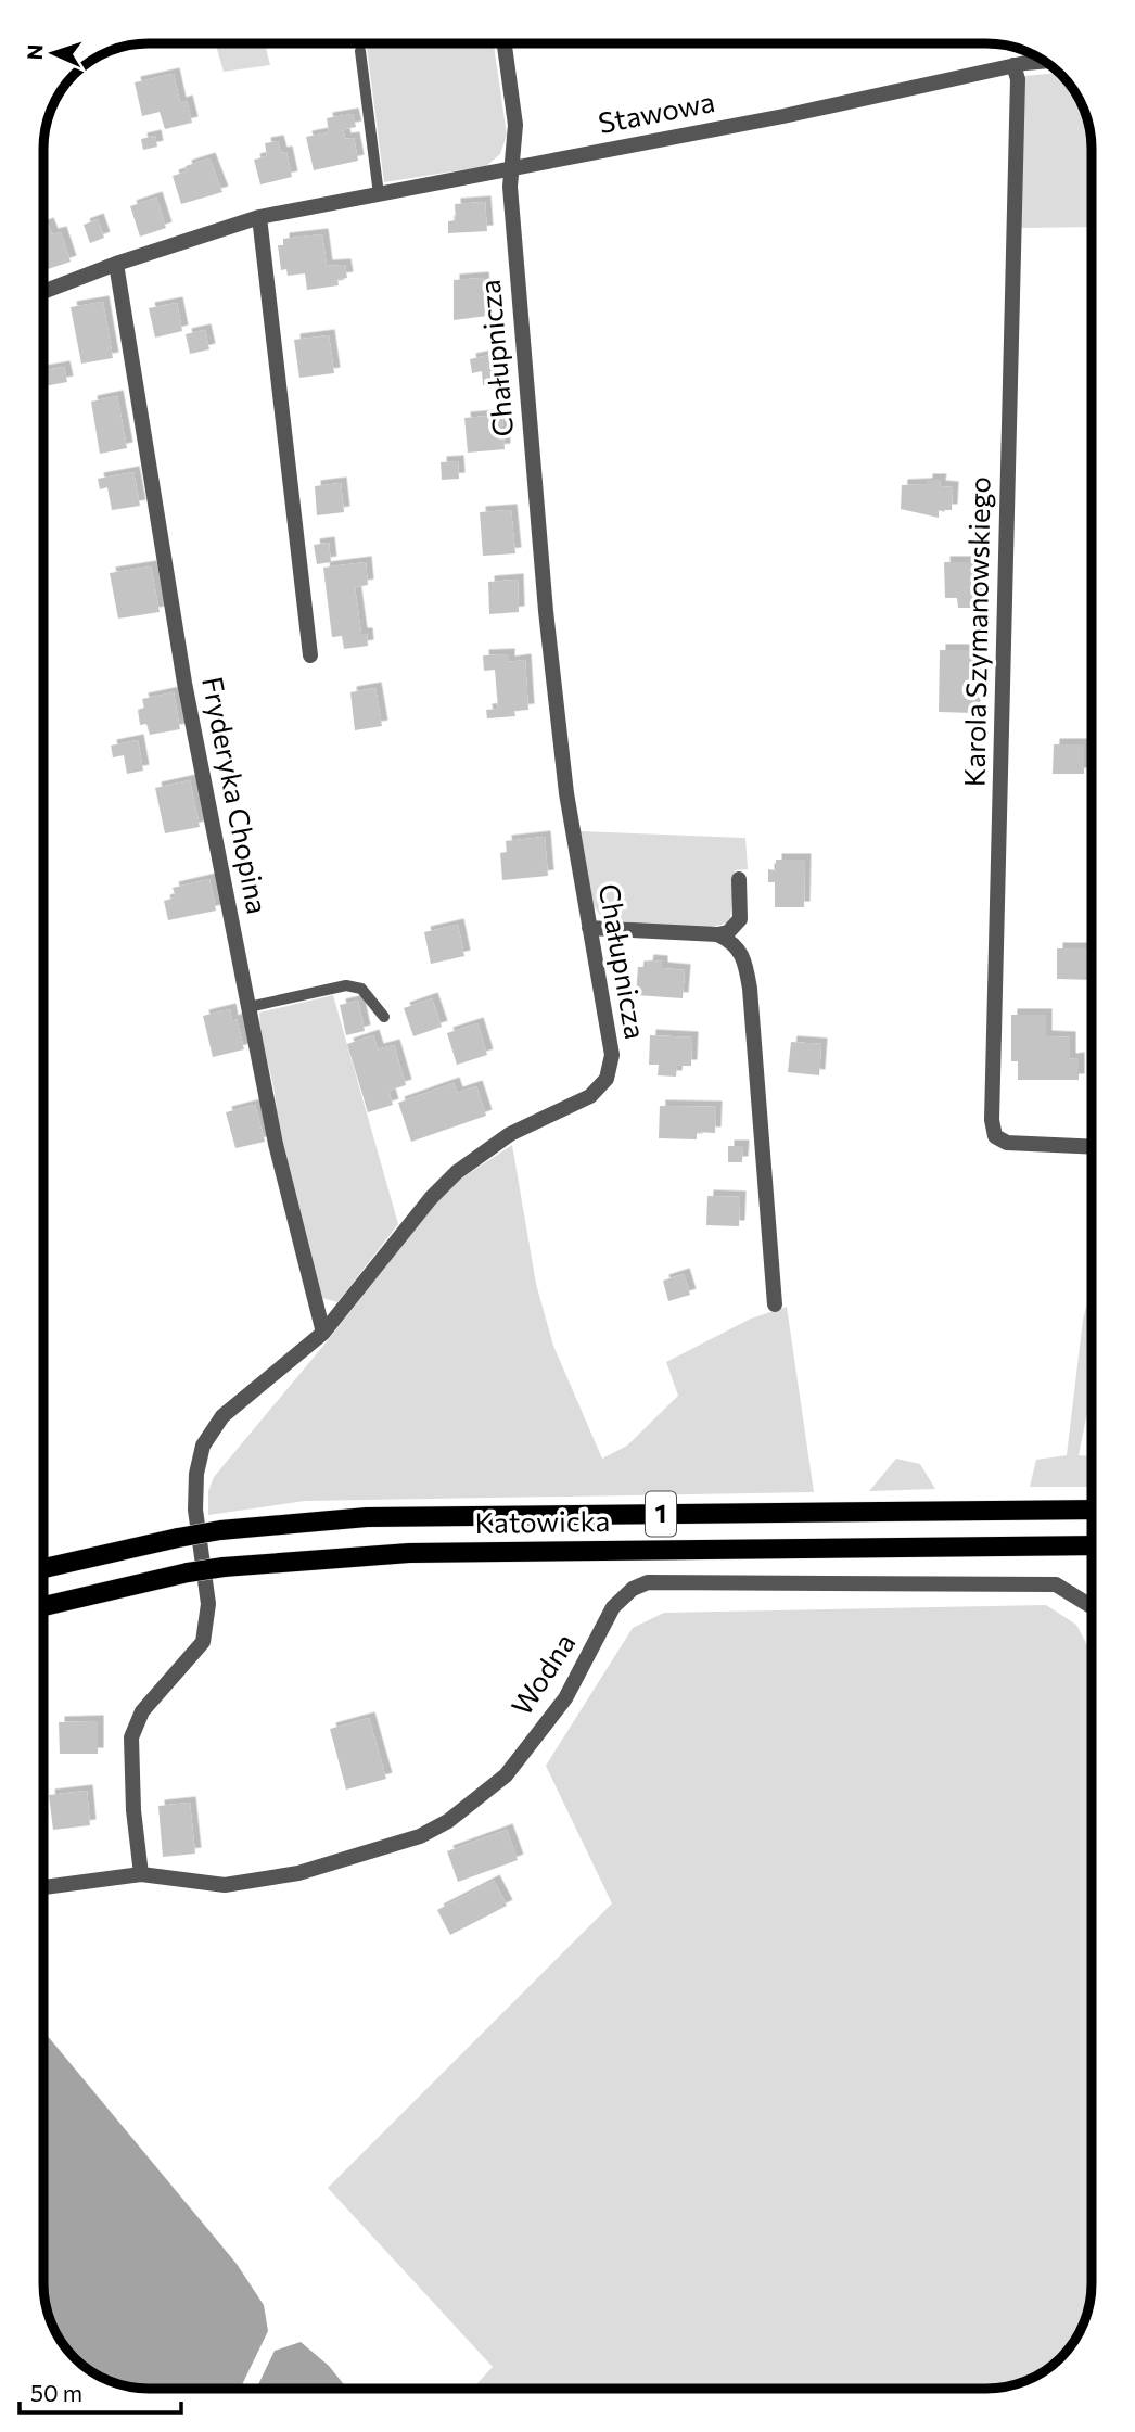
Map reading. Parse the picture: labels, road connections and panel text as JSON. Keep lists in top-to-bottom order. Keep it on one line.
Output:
{"streets":{"main road":["1","Katowicka"],"street":["Stawowa","Chałupnicza","Karola Szymanowskiego","Fryderyka Chopina","Wodna"]},"crossings":[["Stawowa","Chałupnicza"],["Stawowa","Karola Szymanowskiego"],["Stawowa","Fryderyka Chopina"],["Chałupnicza","Fryderyka Chopina"],["Chałupnicza","Wodna"]],"scale_bar":"50 m","north":"left"}
